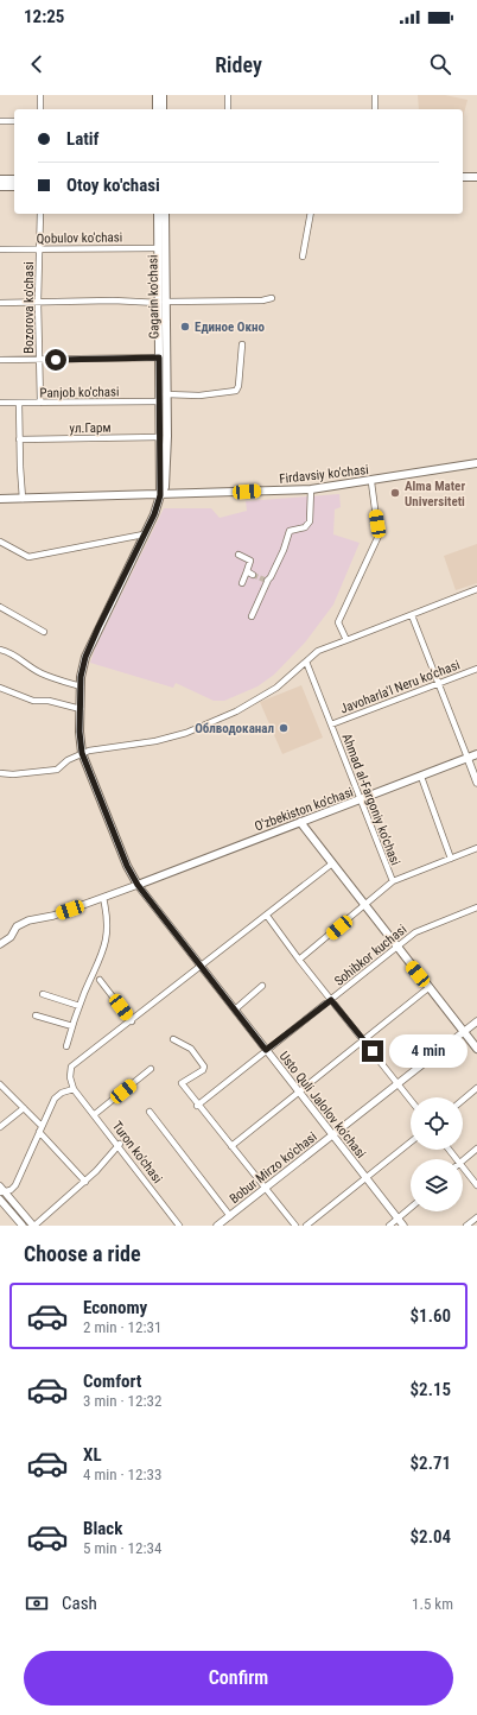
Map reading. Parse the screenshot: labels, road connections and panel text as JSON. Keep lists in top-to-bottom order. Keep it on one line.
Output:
{"streets":{"main road":["Gagarin ko'chasi","Firdavsiy ko'chasi","O'zbekiston ko'chasi"],"street":["Qobulov ko'chasi","Bozorova ko'chasi","Panjob ko'chasi","ул.Гарм","Javoharla'l Neru ko'chasi","Ahmad al-Fargoniy ko'chasi","Sohibkor kuchasi","Usto Quli Jalolov ko'chasi","Turon ko'chasi","Bobur Mirzo ko'chasi"]},"crossings":[["Qobulov ko'chasi","Gagarin ko'chasi"],["Qobulov ko'chasi","Bozorova ko'chasi"],["Gagarin ko'chasi","Panjob ko'chasi"],["Gagarin ko'chasi","ул.Гарм"],["Gagarin ko'chasi","Firdavsiy ko'chasi"],["Bozorova ko'chasi","Panjob ko'chasi"],["Javoharla'l Neru ko'chasi","Ahmad al-Fargoniy ko'chasi"],["Ahmad al-Fargoniy ko'chasi","O'zbekiston ko'chasi"],["O'zbekiston ko'chasi","Usto Quli Jalolov ko'chasi"],["Sohibkor kuchasi","Usto Quli Jalolov ko'chasi"],["Usto Quli Jalolov ko'chasi","Bobur Mirzo ko'chasi"]],"places":["Единое Окно","Alma Mater Universiteti","Облводоканал"],"page":{"status":"12:25","header":"Ridey","banner":["Latif","Otoy ko'chasi"],"bubble":"4 min","heading":"Choose a ride","list":[{"name":"Economy","note":"2 min · 12:31","value":"$1.60"},{"name":"Comfort","note":"3 min · 12:32","value":"$2.15"},{"name":"XL","note":"4 min · 12:33","value":"$2.71"},{"name":"Black","note":"5 min · 12:34","value":"$2.04"}],"pay":["Cash","1.5 km"],"buttons":"Confirm"}}
